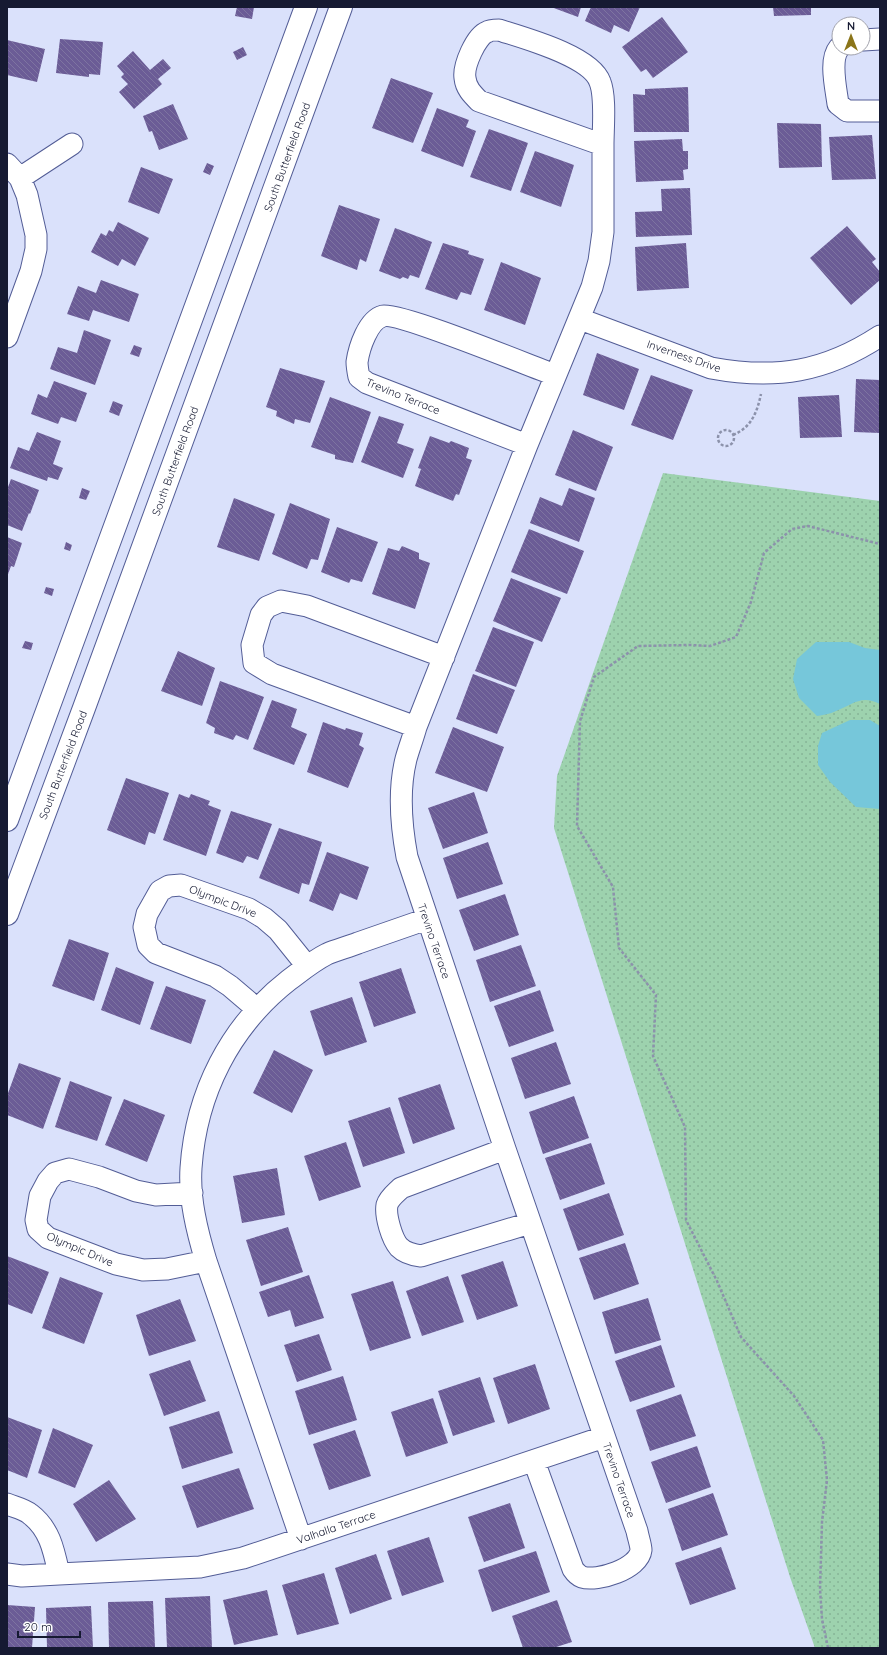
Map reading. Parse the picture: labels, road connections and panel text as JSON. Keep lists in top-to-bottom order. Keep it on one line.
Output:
{"streets":{"main road":["South Butterfield Road"],"street":["Inverness Drive","Trevino Terrace","Olympic Drive","Valhalla Terrace"]},"crossings":[["Inverness Drive","Trevino Terrace"],["Trevino Terrace","Valhalla Terrace"]],"scale_bar":"20 m","north":"top"}
